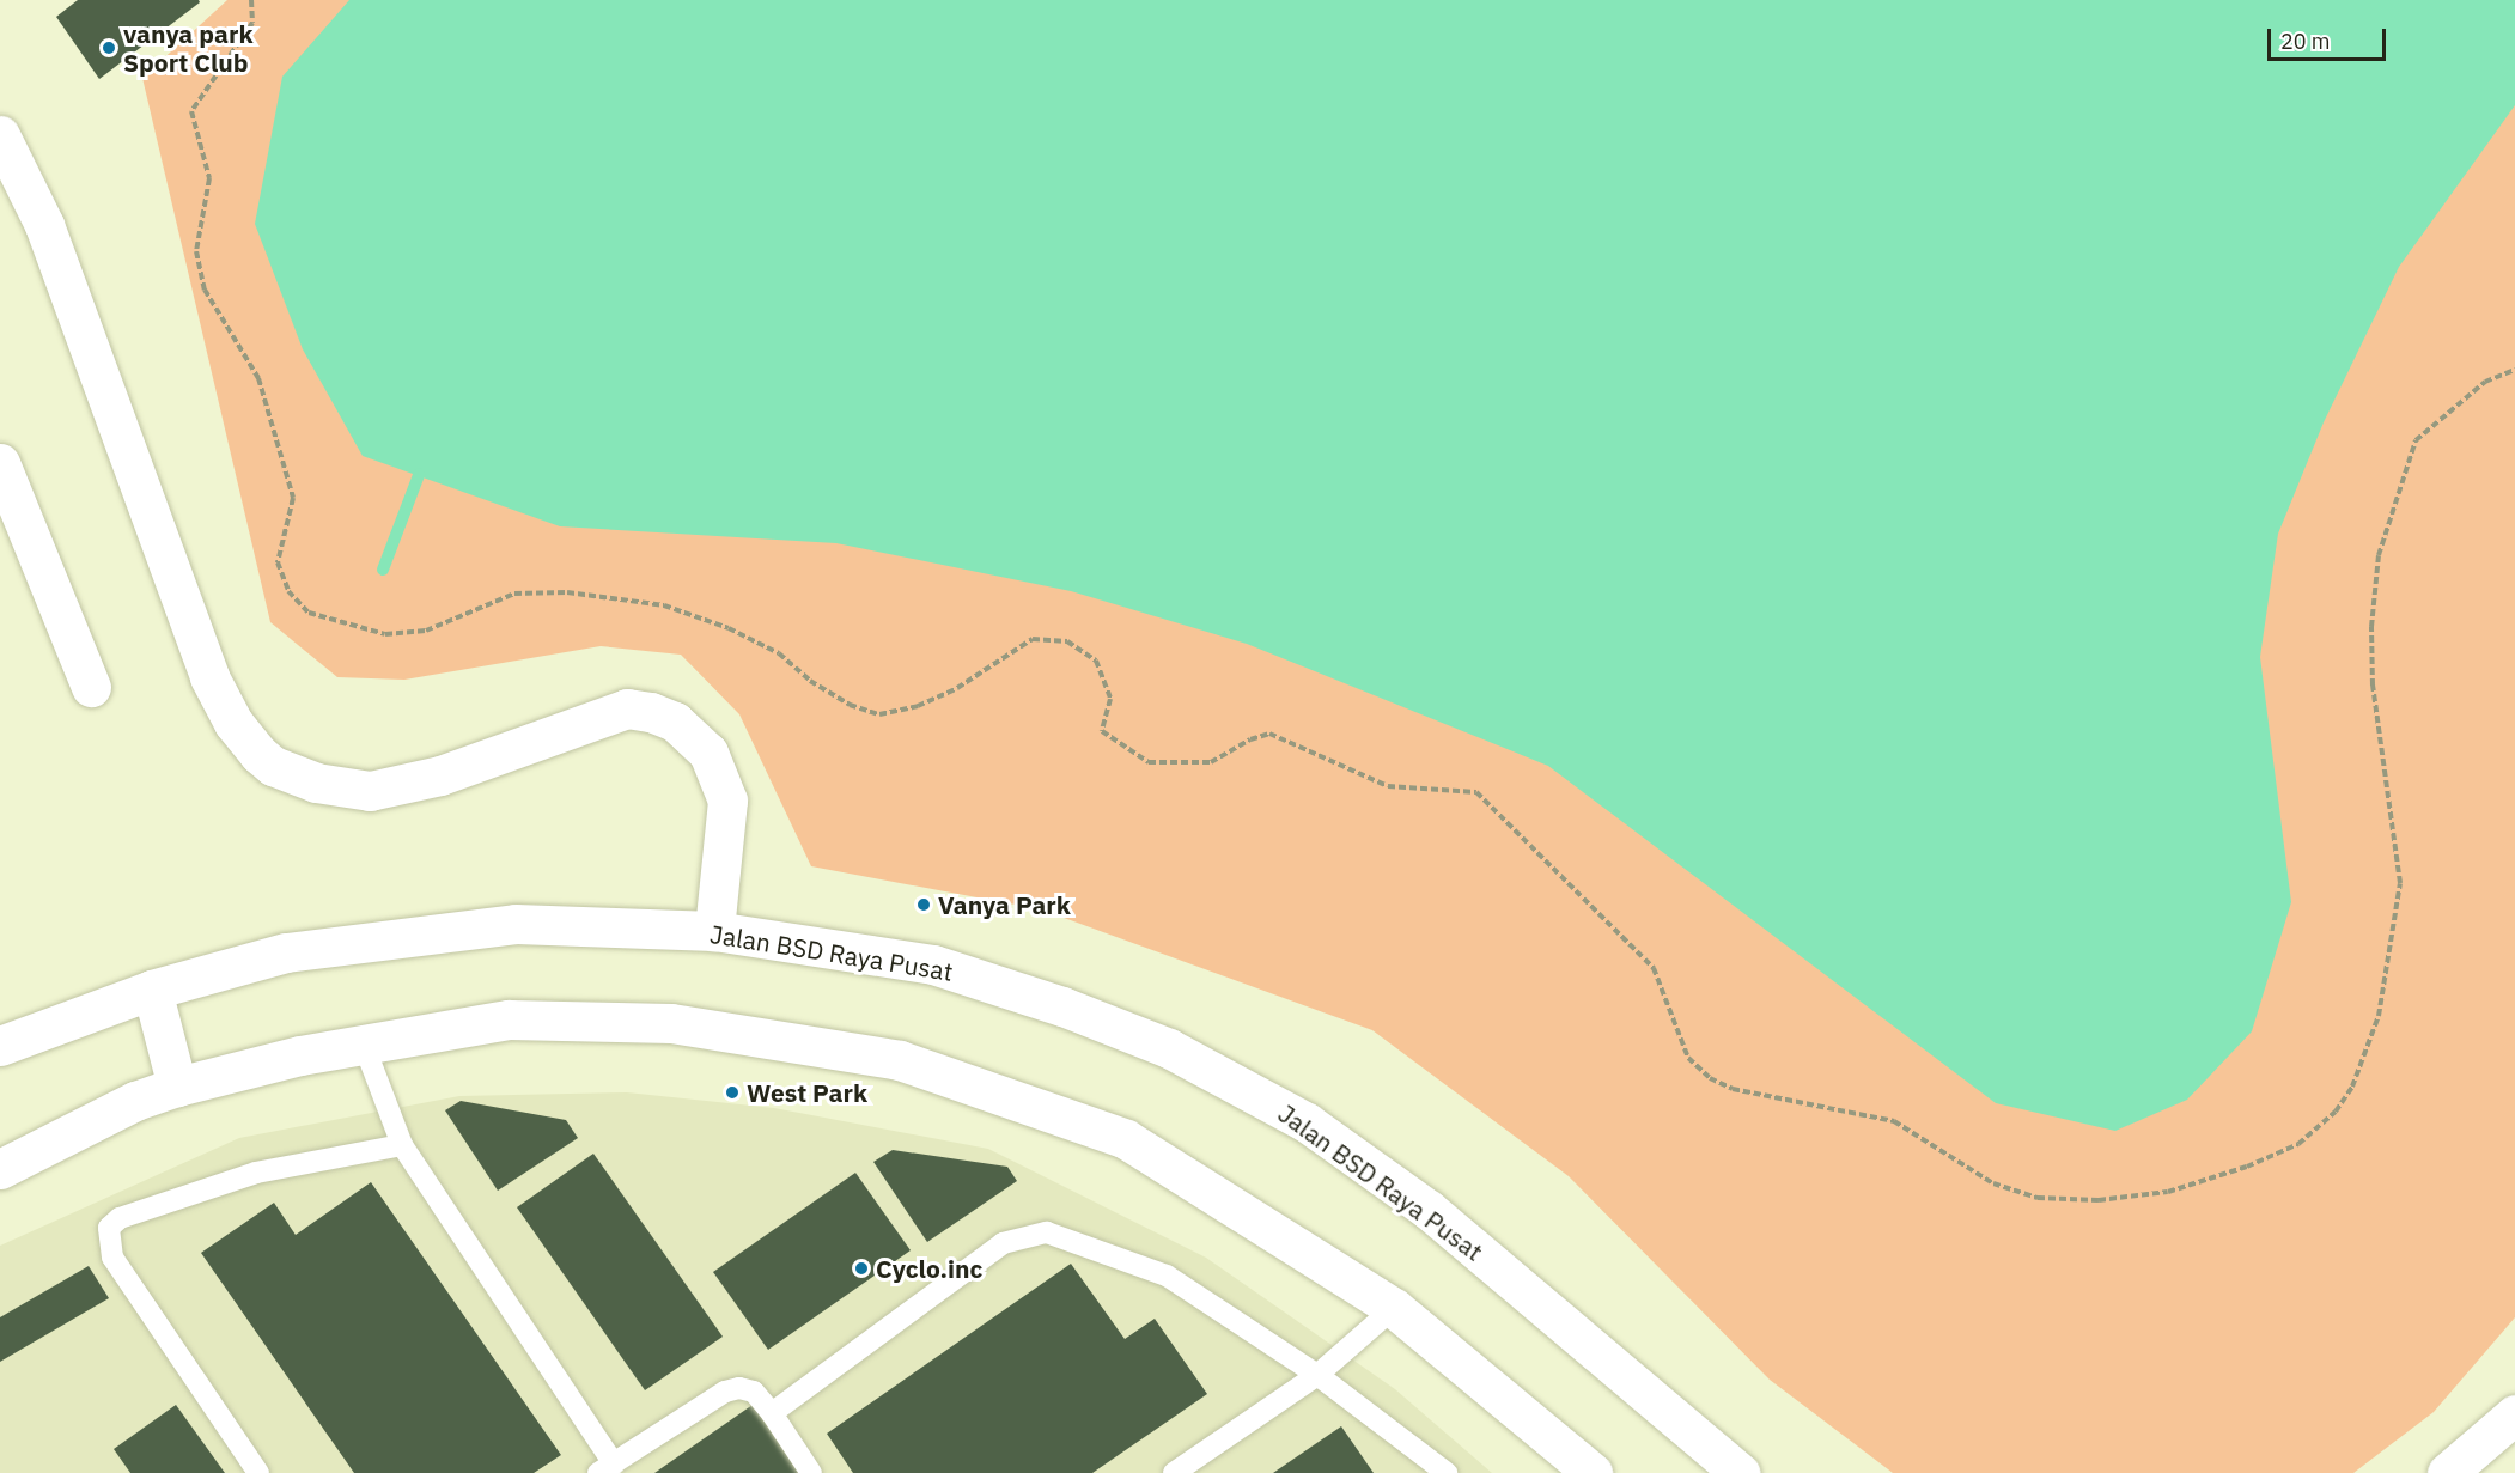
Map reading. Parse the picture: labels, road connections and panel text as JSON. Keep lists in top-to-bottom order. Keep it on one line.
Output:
{"streets":{"main road":["Jalan BSD Raya Pusat"]},"places":["vanya park Sport Club","Vanya Park","West Park","Cyclo.inc"],"scale_bar":"20 m"}
